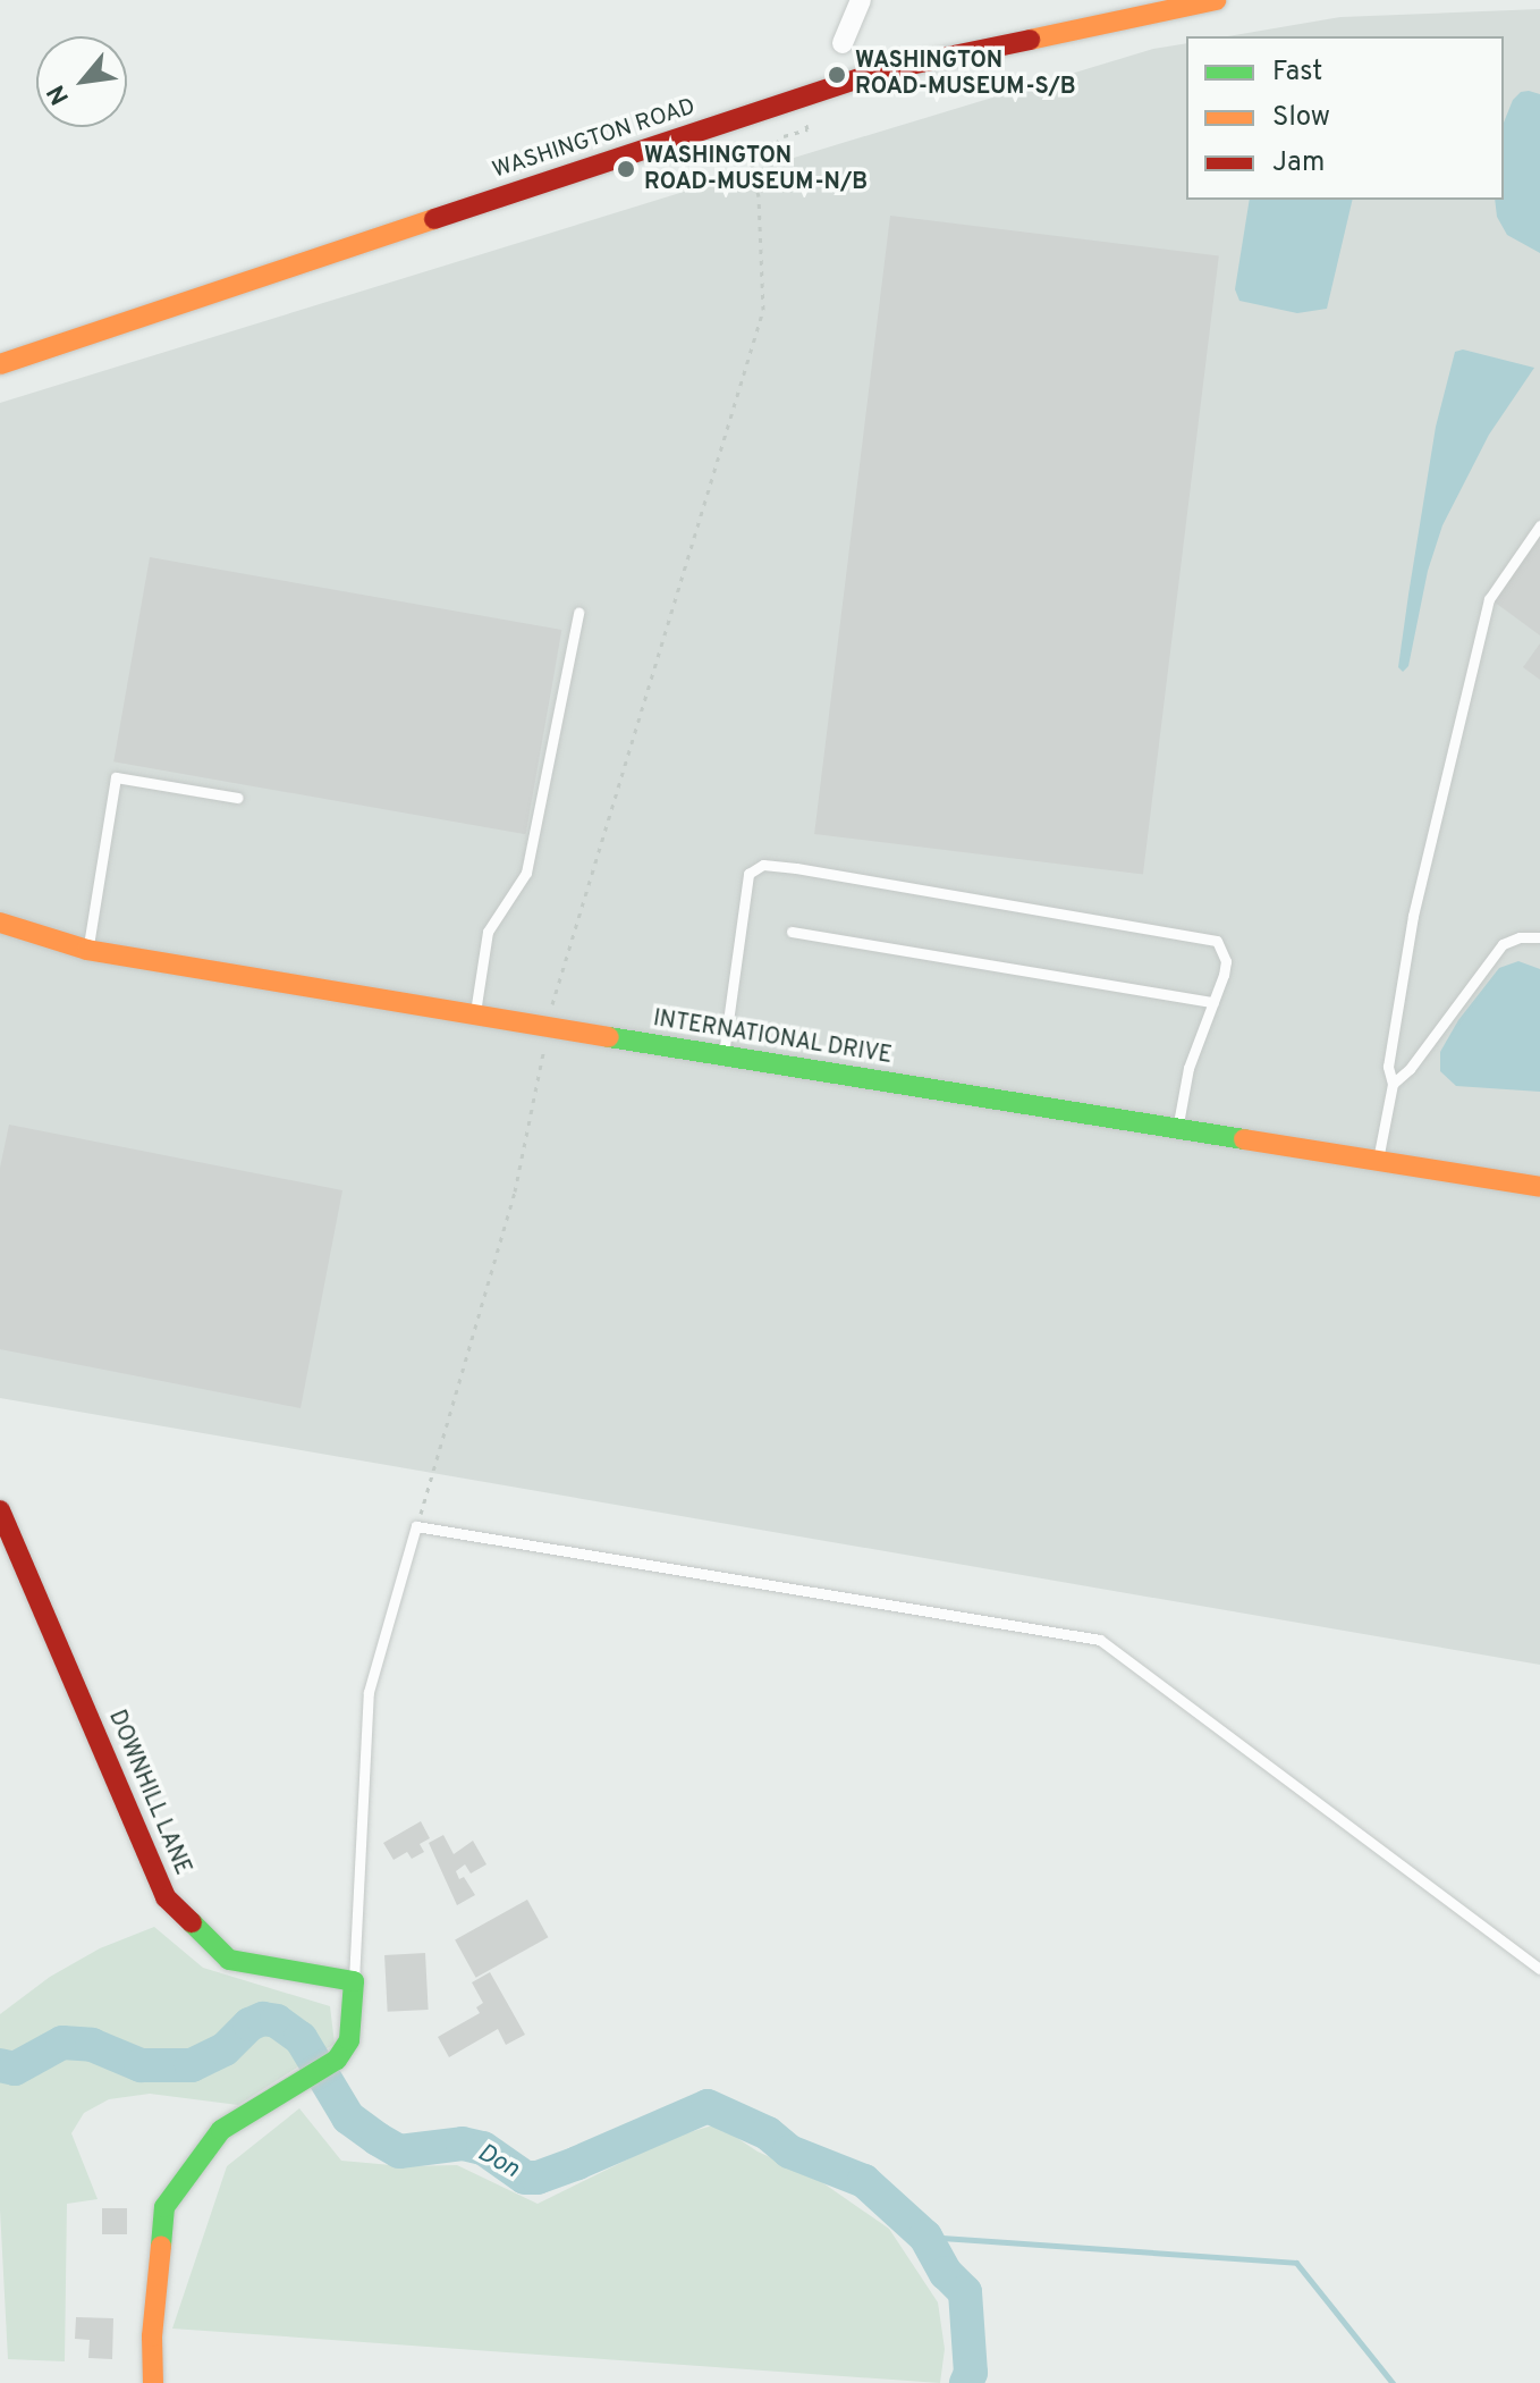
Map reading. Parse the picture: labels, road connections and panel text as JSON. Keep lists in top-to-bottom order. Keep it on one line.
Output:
{"streets":{"street":["WASHINGTON ROAD","INTERNATIONAL DRIVE","DOWNHILL LANE"]},"water":["Don"],"places":["WASHINGTON ROAD-MUSEUM-S/B","WASHINGTON ROAD-MUSEUM-N/B"],"legend":["Fast","Slow","Jam"],"north":"bottom left"}
